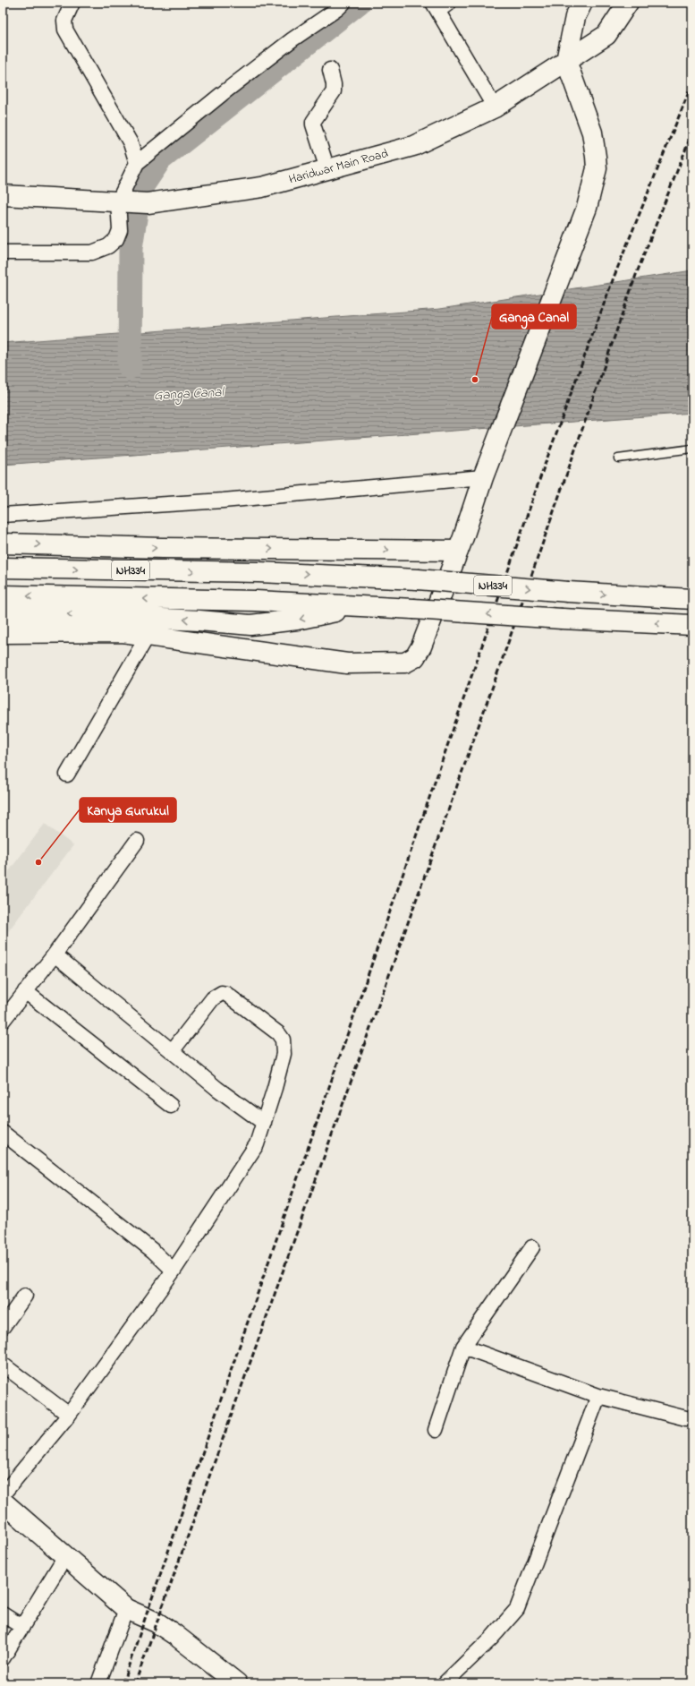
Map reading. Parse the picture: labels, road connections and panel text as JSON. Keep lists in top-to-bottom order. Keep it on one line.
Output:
{"streets":{"main road":["Haridwar Main Road","NH334"]},"water":["Ganga Canal"],"places":["Ganga Canal","Kanya Gurukul"]}
